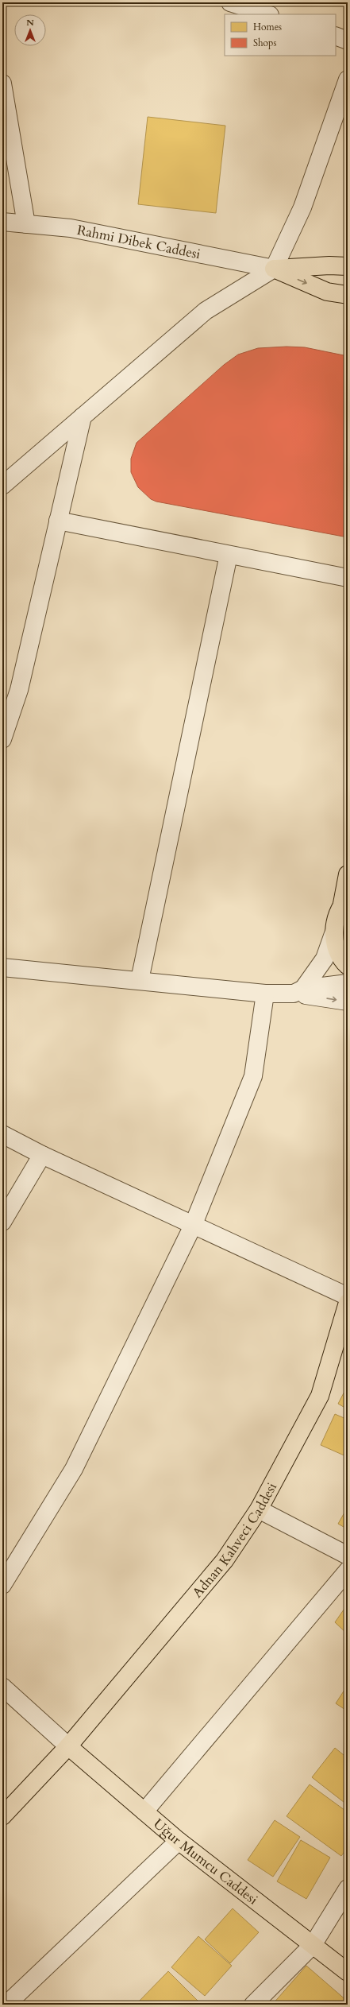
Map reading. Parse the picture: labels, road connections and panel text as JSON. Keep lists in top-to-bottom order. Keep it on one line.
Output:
{"streets":{"main road":["Rahmi Dibek Caddesi","Adnan Kahveci Caddesi","Uğur Mumcu Caddesi"]},"crossings":[["Adnan Kahveci Caddesi","Uğur Mumcu Caddesi"]],"legend":["Homes","Shops"],"north":"top"}
